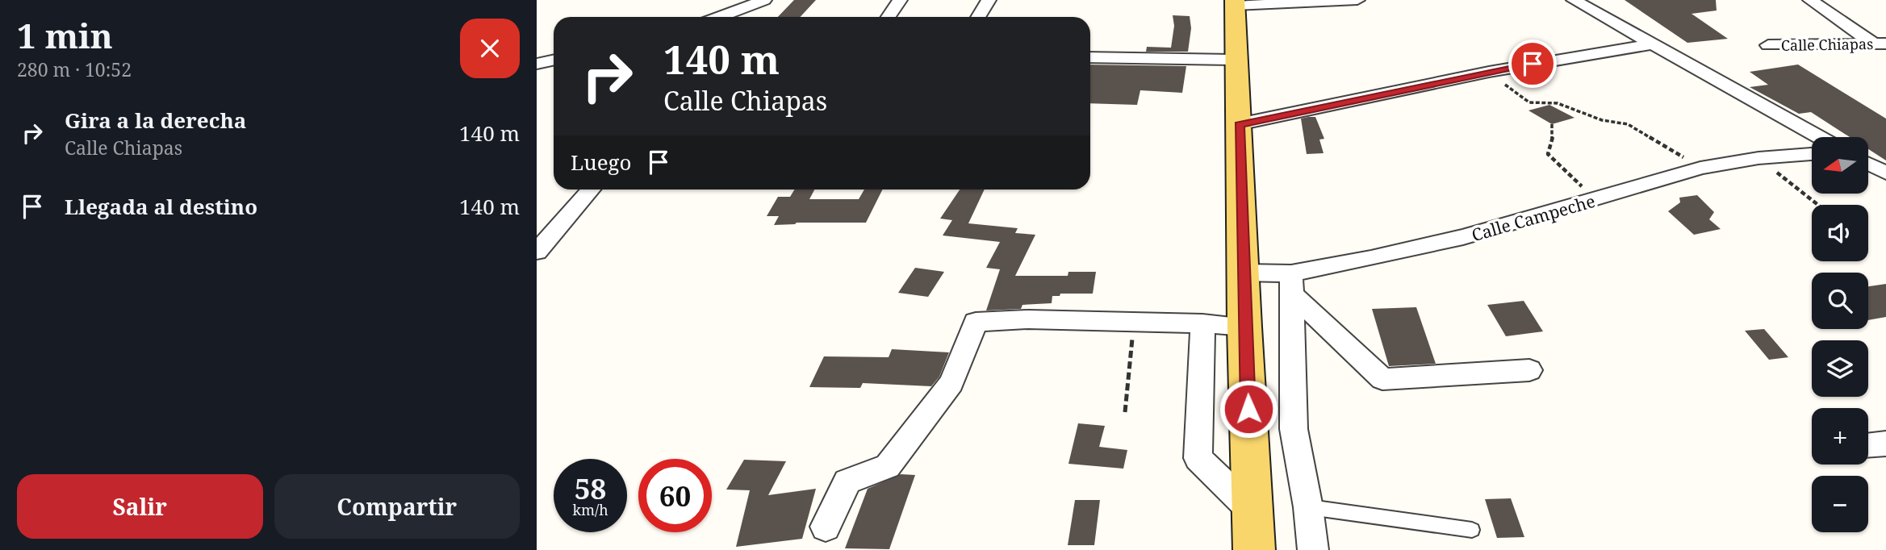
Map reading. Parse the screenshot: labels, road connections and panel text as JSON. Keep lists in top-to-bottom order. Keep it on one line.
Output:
{"streets":{"street":["Calle Chiapas","Calle Campeche"]},"north":"left","page":{"heading":["1 min","280 m · 10:52"],"turn":["140 m","Calle Chiapas"],"list":[{"name":"Gira a la derecha","note":"Calle Chiapas","value":"140 m"},{"name":"Llegada al destino","value":"140 m"}],"then":"Luego","map_buttons":["+","−"],"speed":"58 km/h","limit":"60","buttons":["Salir","Compartir"]}}
